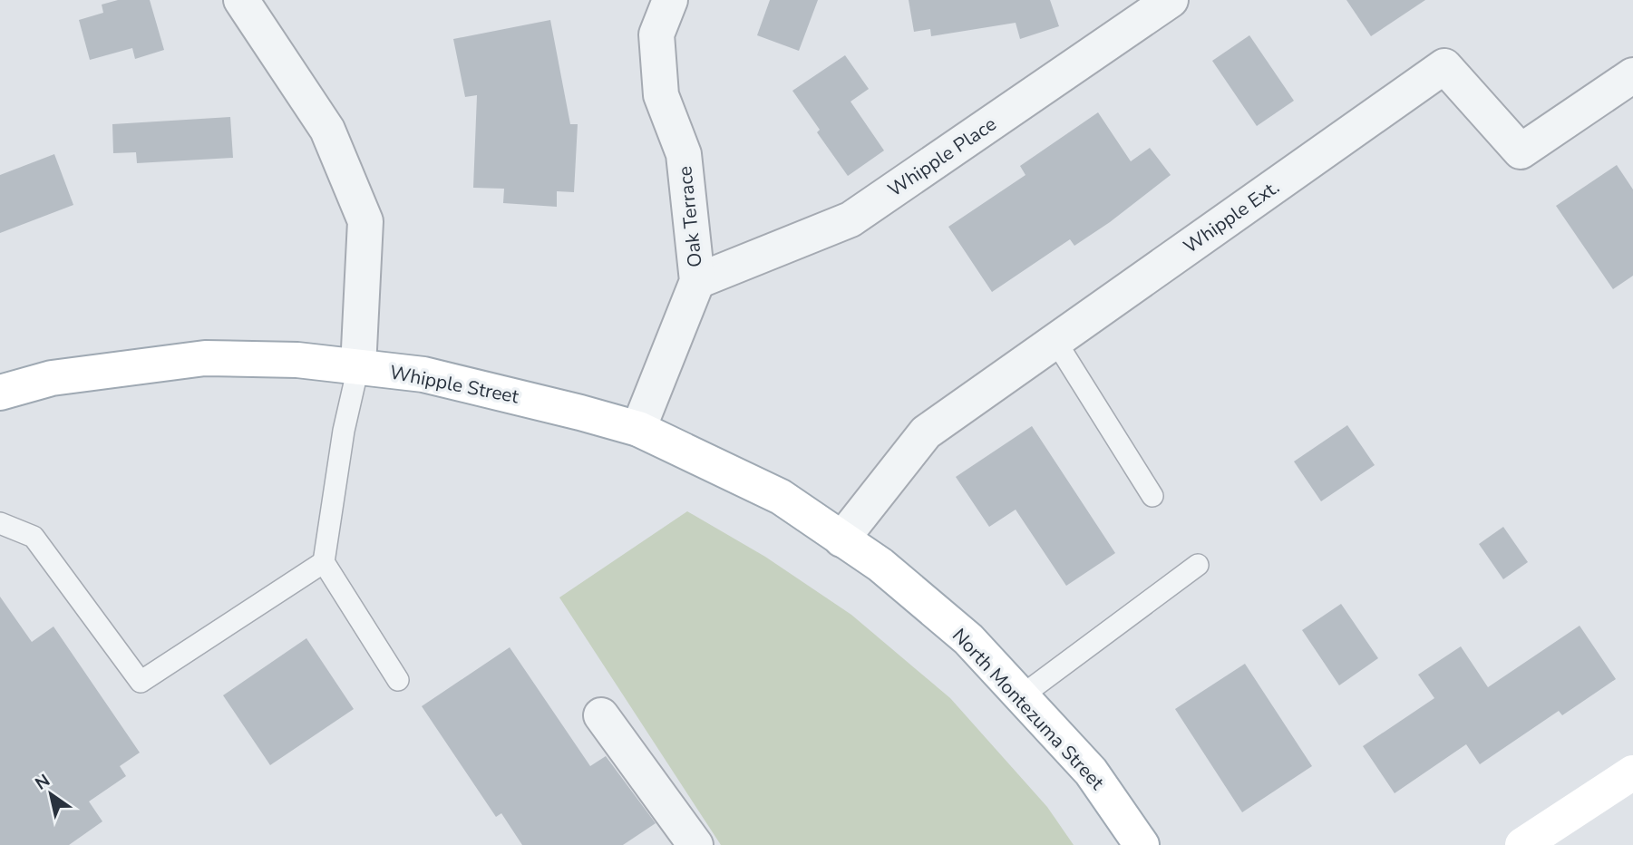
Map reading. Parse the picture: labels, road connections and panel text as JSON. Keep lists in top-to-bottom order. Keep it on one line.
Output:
{"streets":{"main road":["Whipple Street","North Montezuma Street"],"street":["Whipple Place","Oak Terrace","Whipple Ext."]},"crossings":[["Whipple Place","Oak Terrace"],["Oak Terrace","Whipple Street"],["Whipple Ext.","Whipple Street"],["Whipple Ext.","North Montezuma Street"],["Whipple Street","North Montezuma Street"]],"north":"top left"}
